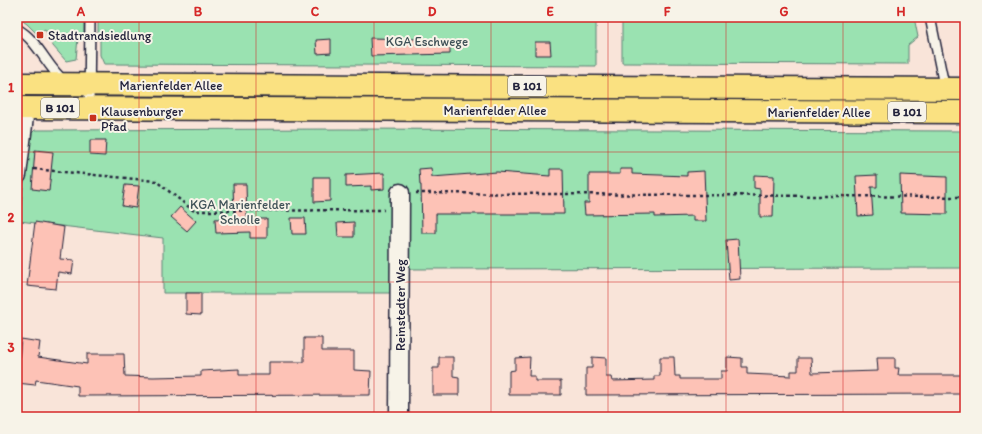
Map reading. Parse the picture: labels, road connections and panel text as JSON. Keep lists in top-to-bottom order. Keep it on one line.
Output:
{"streets":{"main road":["Marienfelder Allee","B 101"],"street":["Reinstedter Weg"]},"parks":["KGA Eschwege","KGA Marienfelder Scholle"],"places":{"transit":["Stadtrandsiedlung","Klausenburger Pfad"]},"grid":{"columns":["A","B","C","D","E","F","G","H"],"rows":["1","2","3"]}}
